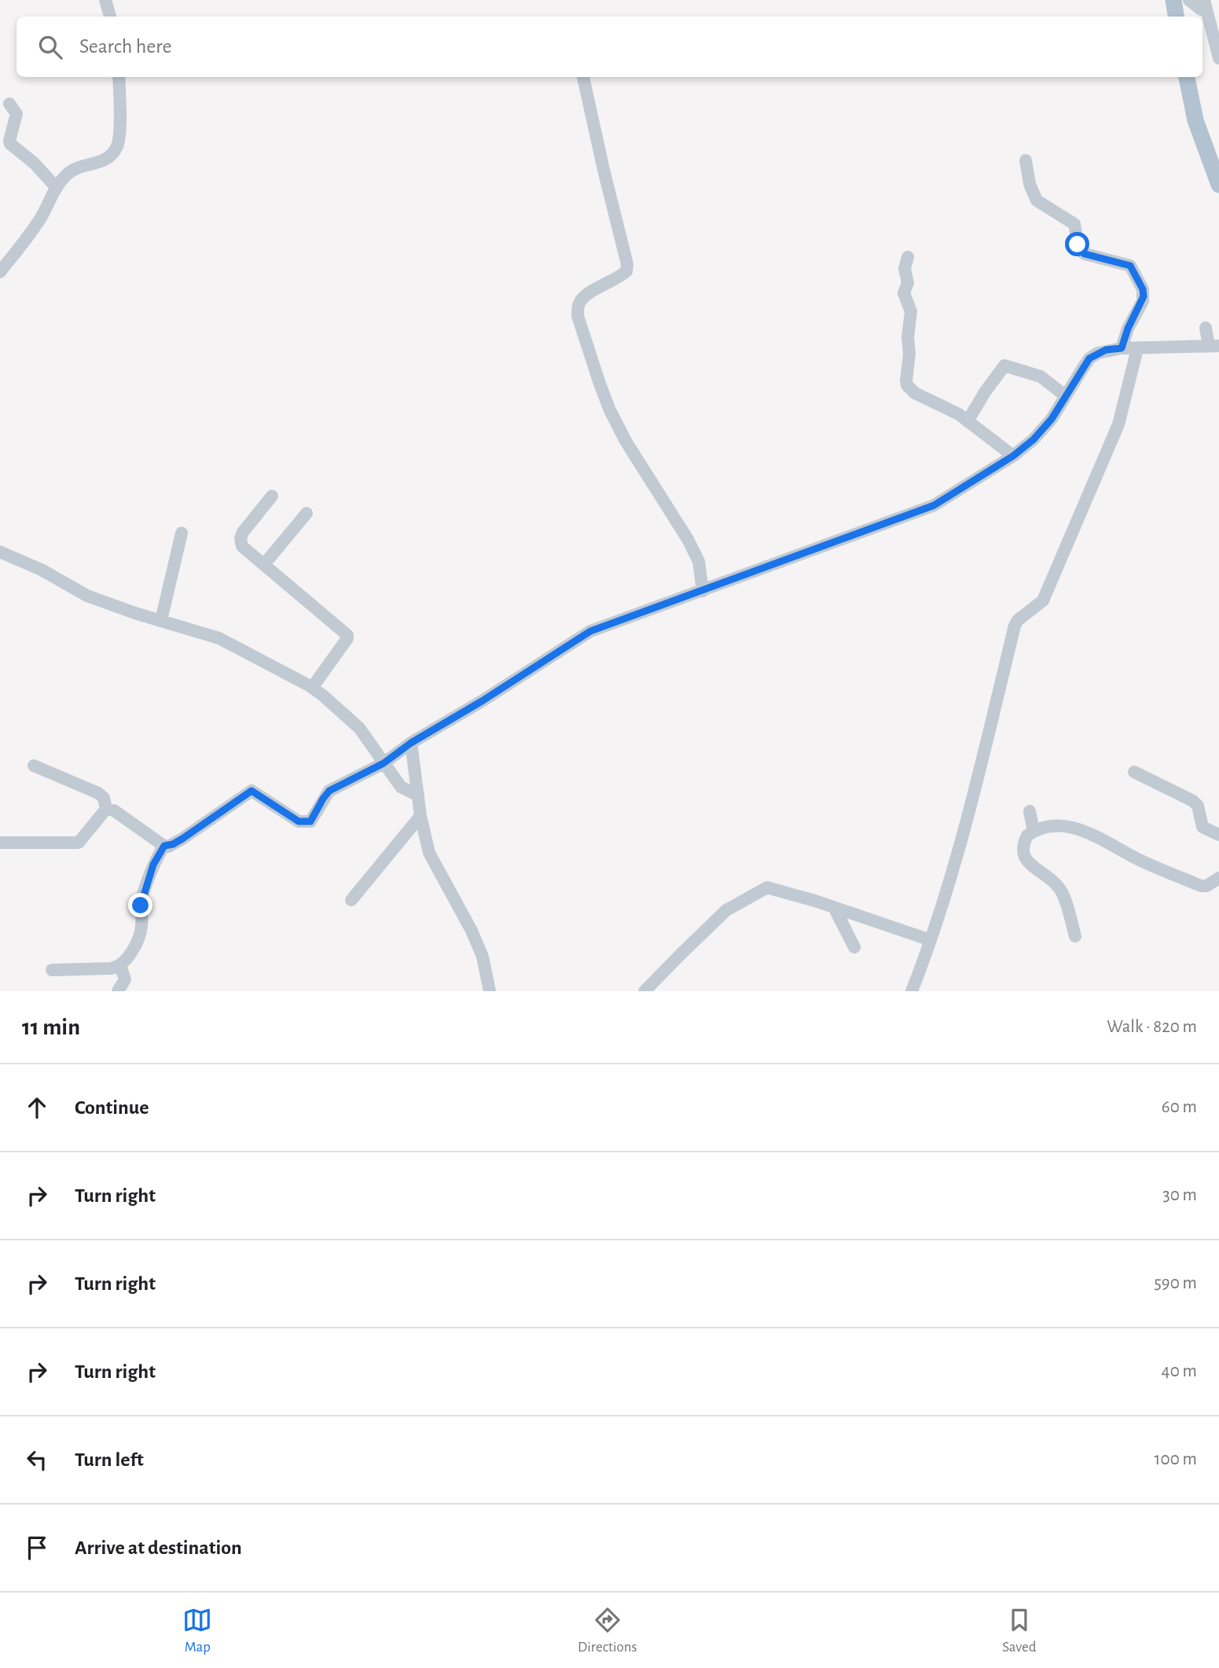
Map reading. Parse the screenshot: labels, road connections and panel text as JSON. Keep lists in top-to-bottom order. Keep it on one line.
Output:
{"page":{"search":"Search here","heading":["11 min","Walk · 820 m"],"list":[["Continue","60 m"],["Turn right","30 m"],["Turn right","590 m"],["Turn right","40 m"],["Turn left","100 m"],"Arrive at destination"],"nav":["Map","Directions","Saved"]}}
